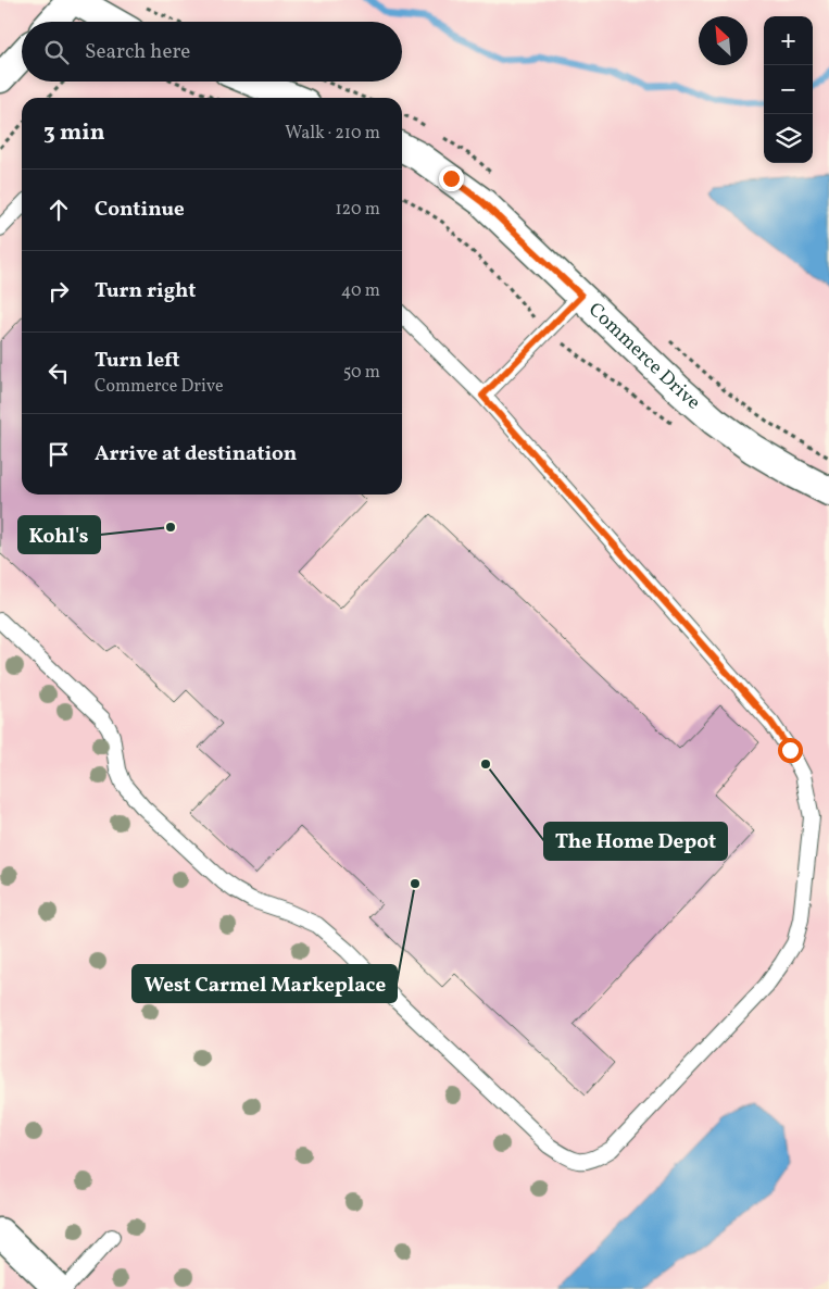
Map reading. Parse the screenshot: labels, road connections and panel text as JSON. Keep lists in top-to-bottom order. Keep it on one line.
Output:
{"streets":{"street":["Commerce Drive"]},"places":["Kohl's","The Home Depot","West Carmel Markeplace"],"north":"top left","page":{"map_buttons":["+","−"],"search":"Search here","heading":["3 min","Walk · 210 m"],"list":[["Continue","120 m"],["Turn right","40 m"],["Turn left","Commerce Drive","50 m"],"Arrive at destination"]}}
